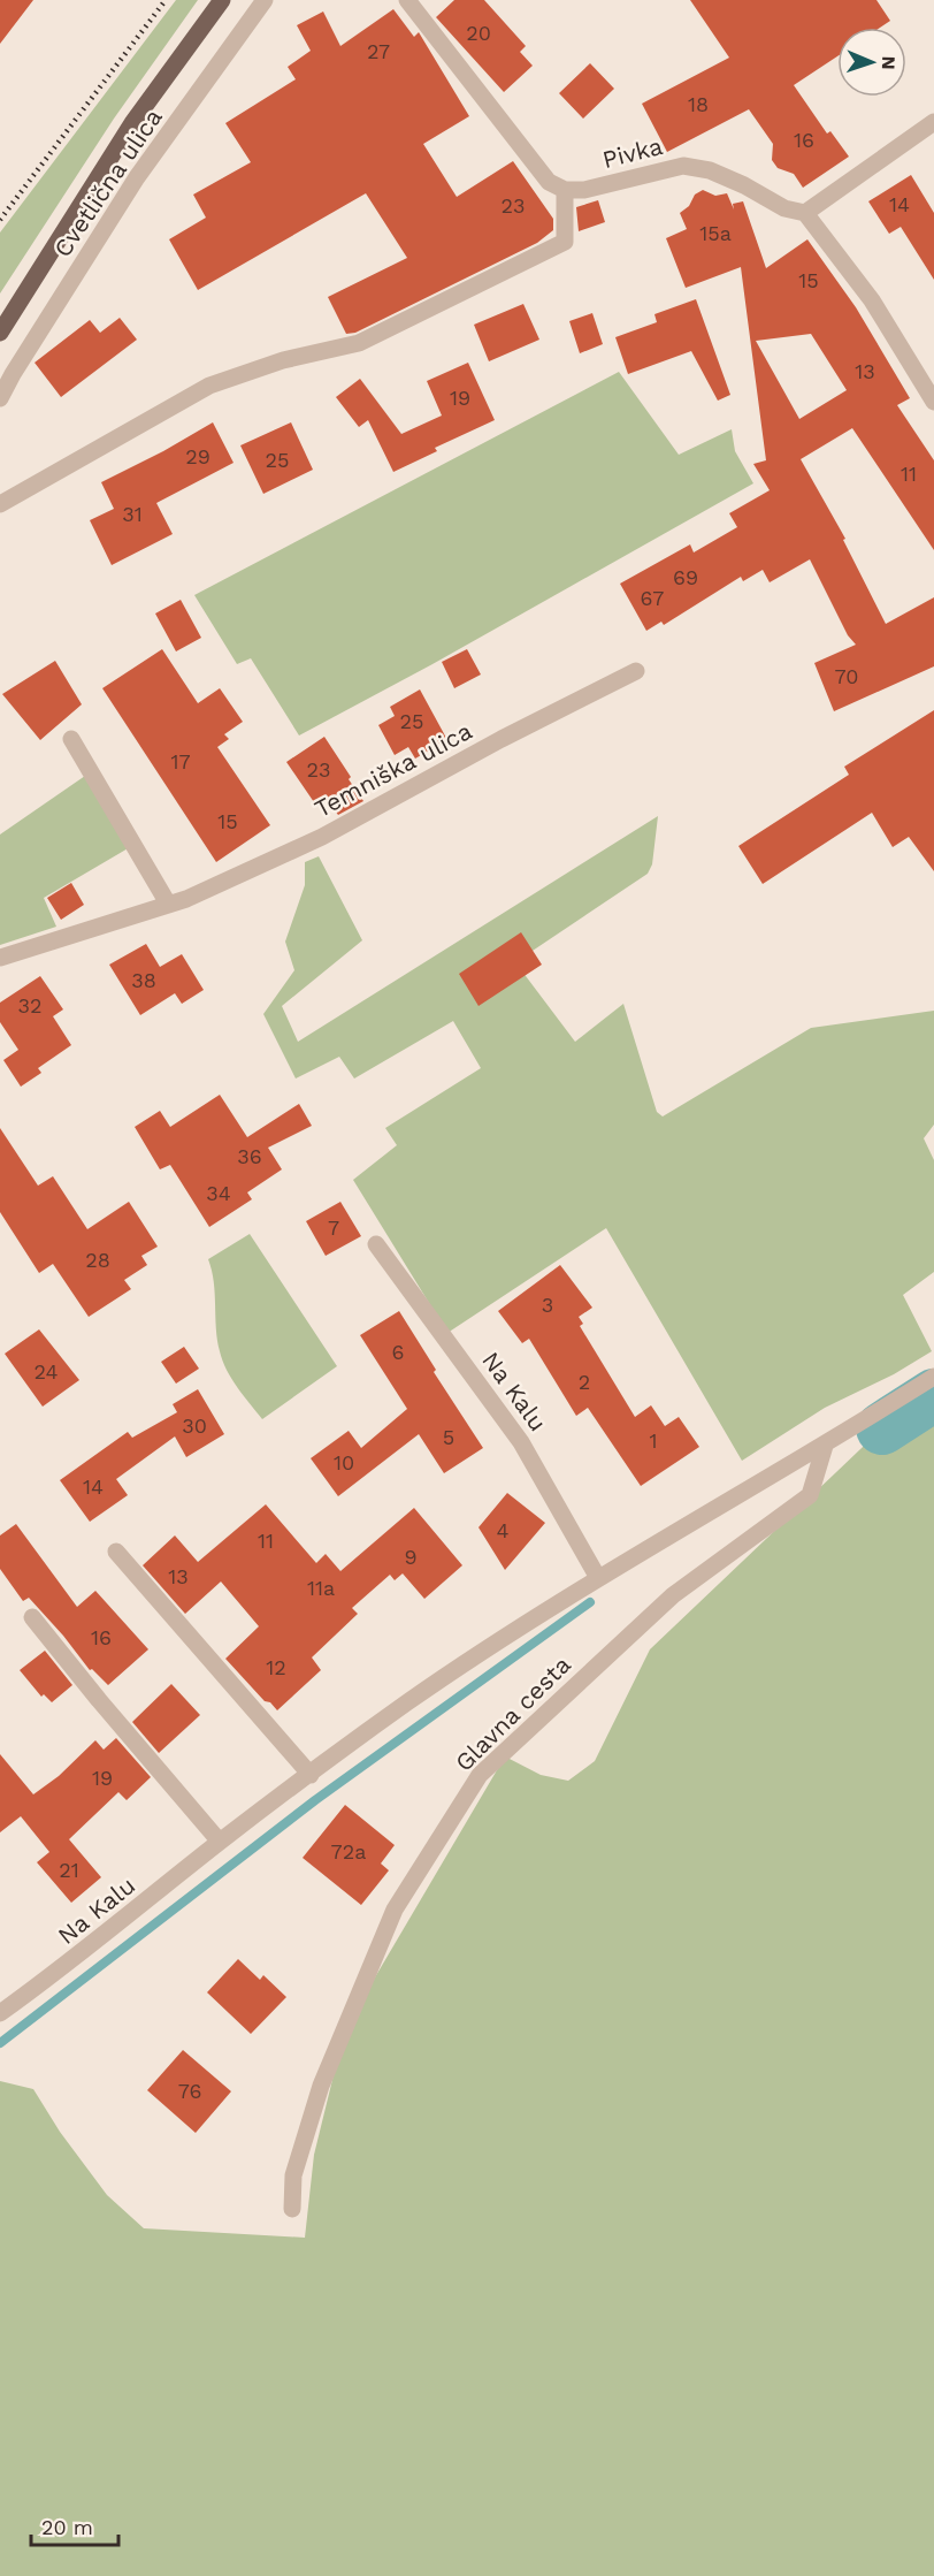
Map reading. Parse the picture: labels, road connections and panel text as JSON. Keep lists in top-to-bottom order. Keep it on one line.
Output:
{"streets":{"street":["Pivka","Cvetlična ulica","Temniška ulica","Na Kalu","Glavna cesta"]},"crossings":[["Na Kalu","Glavna cesta"]],"house_numbers":["20","27","18","16","14","23","15a","15","13","19","29","25","11","31","69","67","70","25","17","23","15","38","32","36","34","7","28","3","6","24","2","30","5","1","10","14","4","11","9","13","11a","16","12","19","72a","21","76"],"scale_bar":"20 m","north":"right"}
